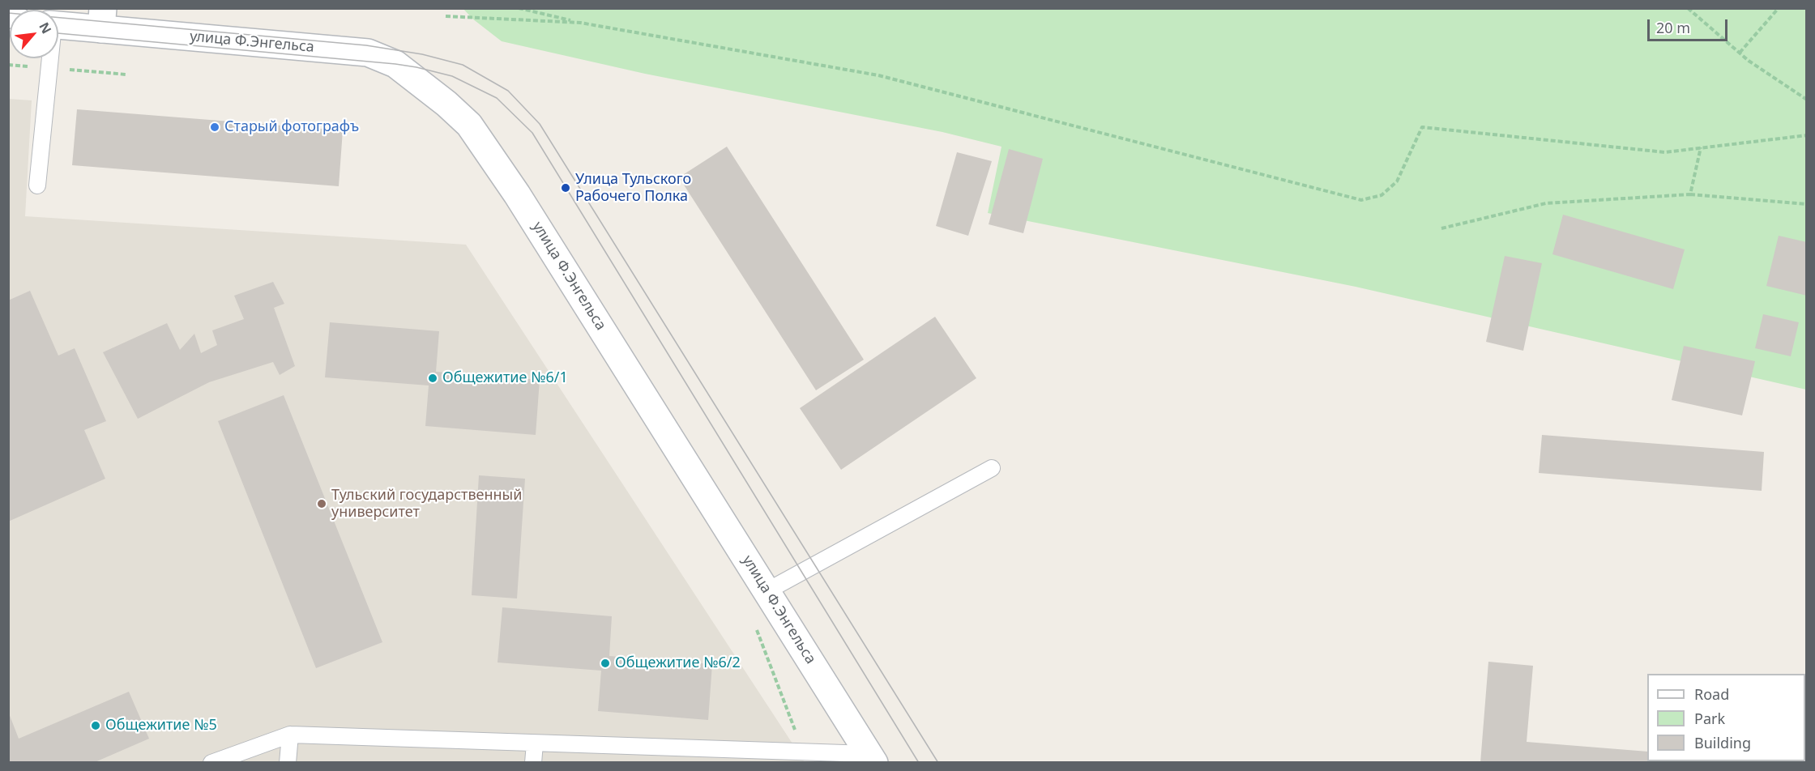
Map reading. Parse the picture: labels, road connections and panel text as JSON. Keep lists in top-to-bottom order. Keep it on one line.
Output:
{"streets":{"street":["улица Ф.Энгельса"]},"places":["Старый фотографъ","Улица Тульского Рабочего Полка","Общежитие №6/1","Тульский государственный университет","Общежитие №6/2","Общежитие №5"],"legend":["Road","Park","Building"],"scale_bar":"20 m","north":"top right"}
